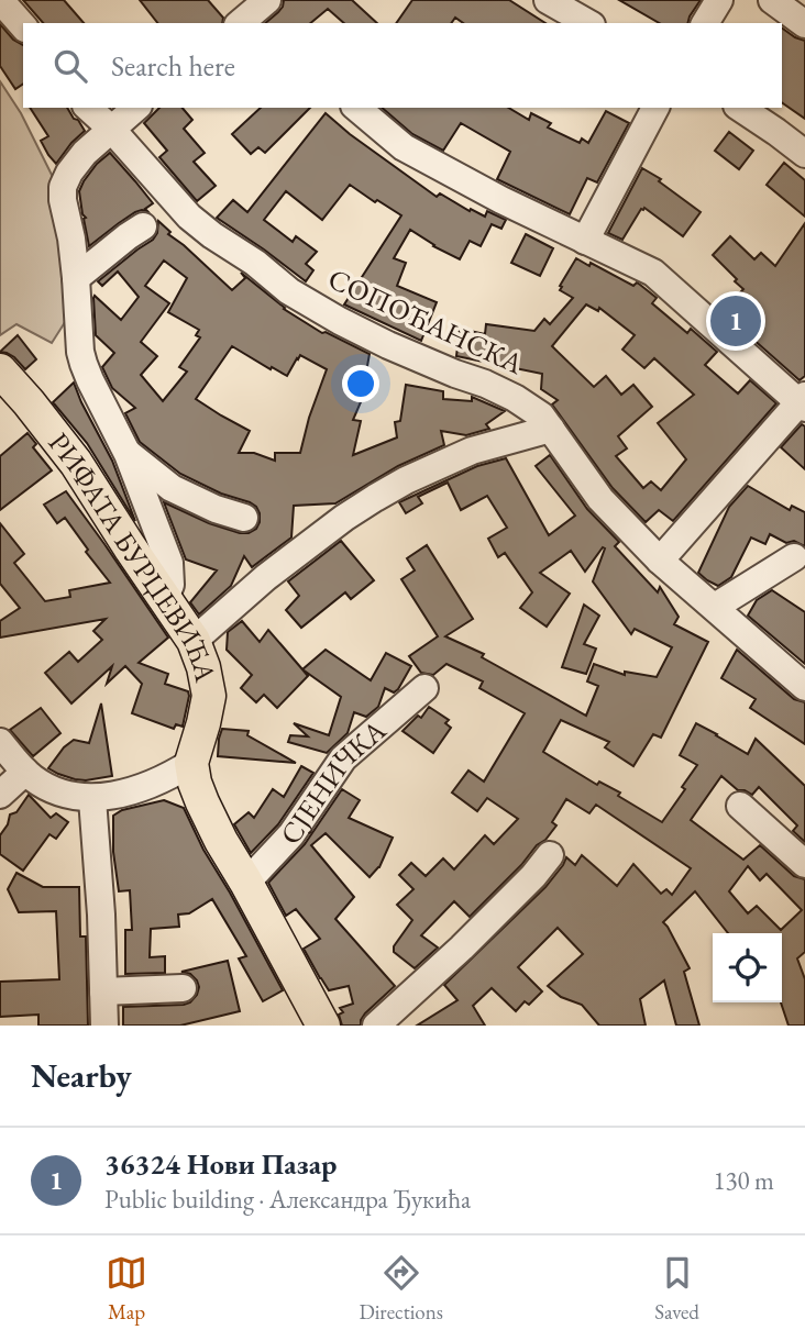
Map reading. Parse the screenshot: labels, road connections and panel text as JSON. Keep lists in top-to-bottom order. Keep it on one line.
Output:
{"streets":{"main road":["РИФАТА БУРЏЕВИЋА"],"street":["СОПОЋАНСКА","СЈЕНИЧКА"]},"page":{"search":"Search here","pins":"1","heading":"Nearby","list":[{"mark":"1","name":"36324 Нови Пазар","note":"Public building · Александра Ђукића","value":"130 m"}],"nav":["Map","Directions","Saved"]}}
